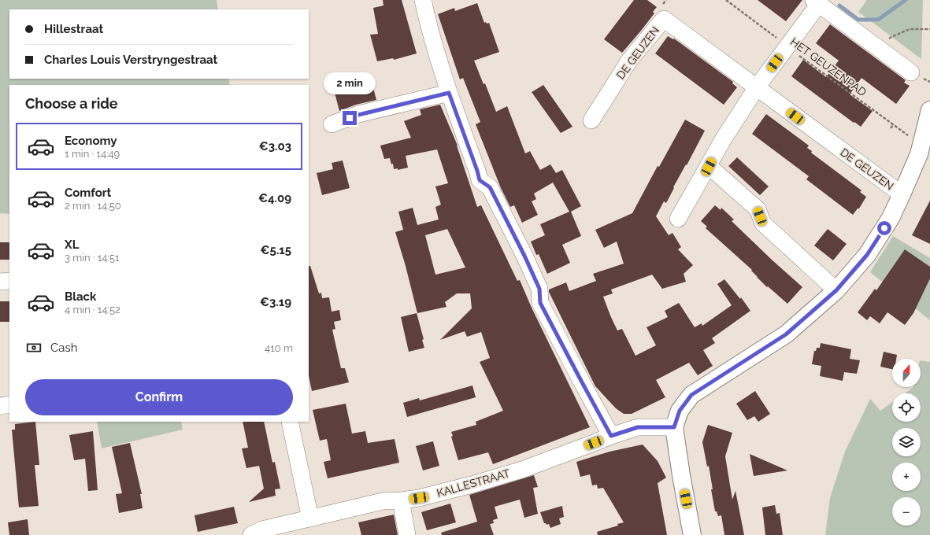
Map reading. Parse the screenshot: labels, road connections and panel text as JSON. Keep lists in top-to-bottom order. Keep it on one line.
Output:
{"streets":{"street":["DE GEUZEN","KALLESTRAAT"],"path":["HET GEUZENPAD"]},"north":"top","page":{"banner":["Hillestraat","Charles Louis Verstryngestraat"],"bubble":"2 min","heading":"Choose a ride","list":[{"name":"Economy","note":"1 min · 14:49","value":"€3.03"},{"name":"Comfort","note":"2 min · 14:50","value":"€4.09"},{"name":"XL","note":"3 min · 14:51","value":"€5.15"},{"name":"Black","note":"4 min · 14:52","value":"€3.19"}],"pay":["Cash","410 m"],"map_buttons":["+","−"],"buttons":"Confirm"}}
